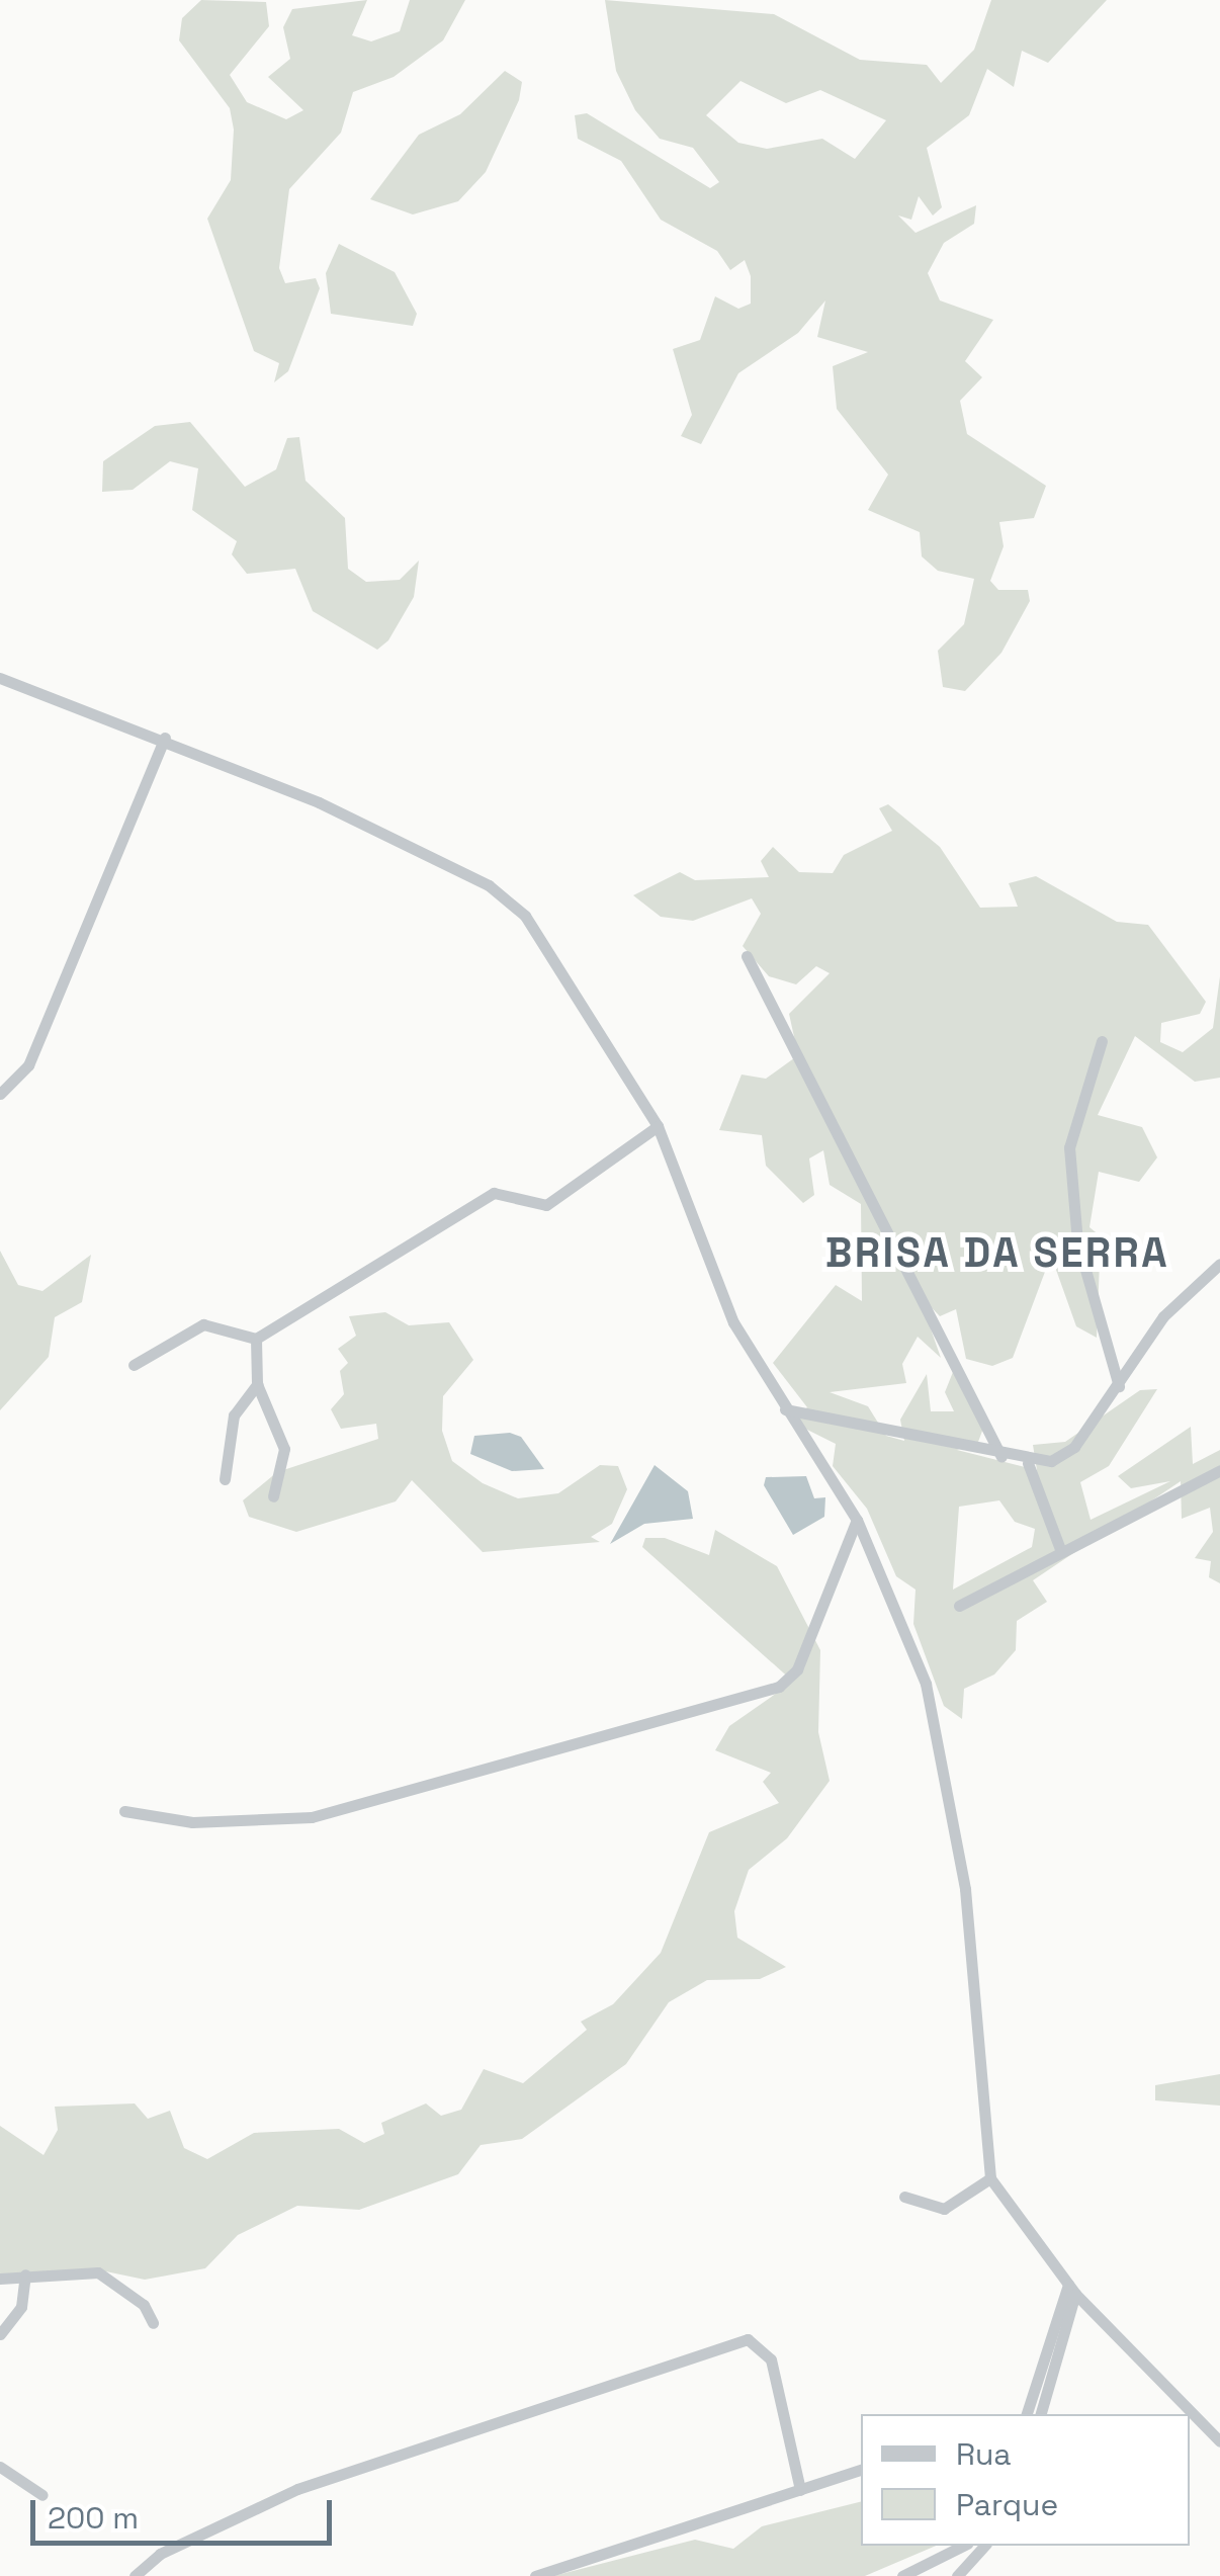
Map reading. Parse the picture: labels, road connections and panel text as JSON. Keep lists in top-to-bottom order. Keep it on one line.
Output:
{"districts":["BRISA DA SERRA"],"legend":["Rua","Parque"],"scale_bar":"200 m"}
